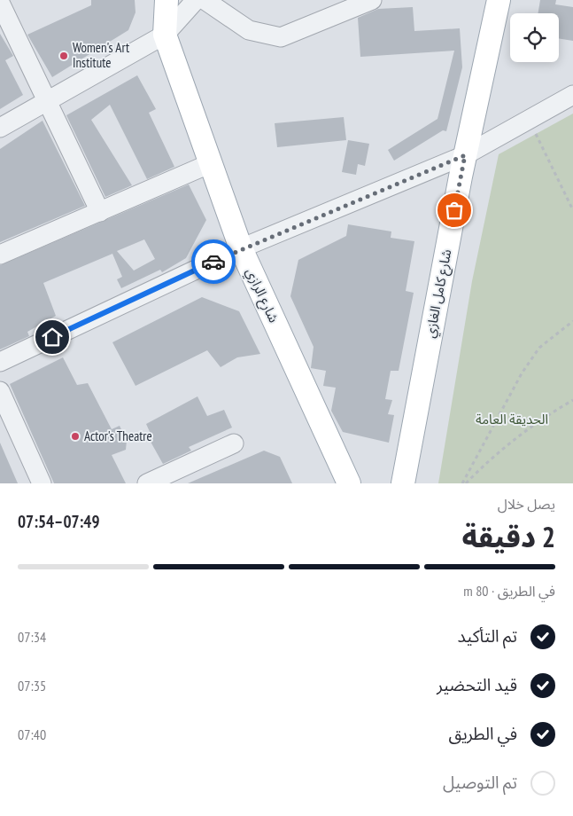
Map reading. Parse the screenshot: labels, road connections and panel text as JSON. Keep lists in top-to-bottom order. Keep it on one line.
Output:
{"streets":{"main road":["شارع كامل الغازي","شارع الرازي"]},"parks":["الحديقة العامة"],"places":["Women's Art Institute","Actor's Theatre"],"page":{"heading":["2 دقيقة","يصل خلال","07:49–07:54"],"bar":"في الطريق · 80 m","list":[["تم التأكيد","07:34"],["قيد التحضير","07:35"],["في الطريق","07:40"],"تم التوصيل"]}}
